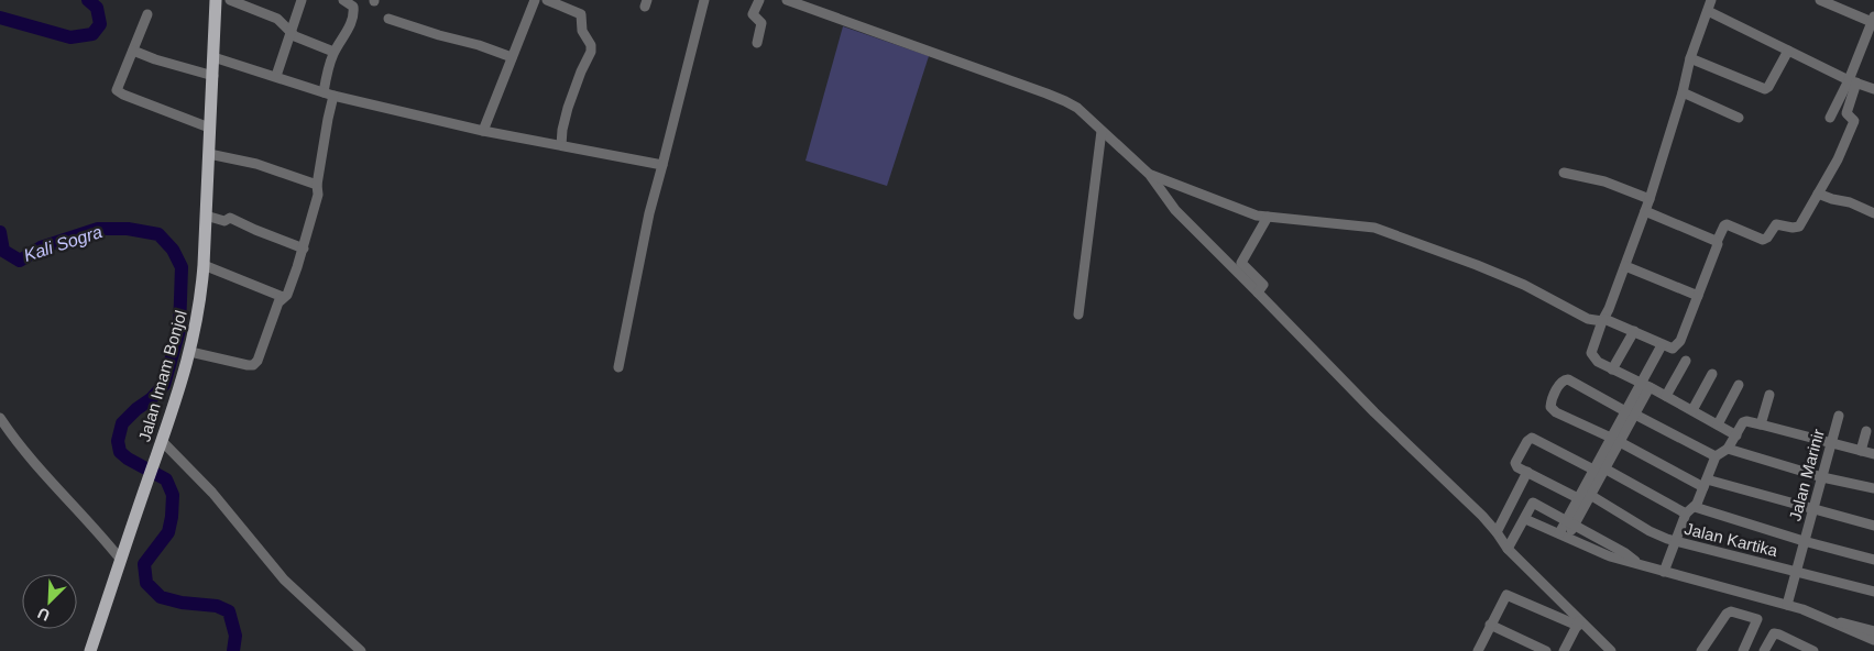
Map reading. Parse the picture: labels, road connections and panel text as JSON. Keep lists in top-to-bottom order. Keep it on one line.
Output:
{"streets":{"main road":["Jalan Imam Bonjol"],"street":["Jalan Marinir","Jalan Kartika"]},"crossings":[["Jalan Marinir","Jalan Kartika"]],"water":["Kali Sogra"],"north":"bottom left"}
